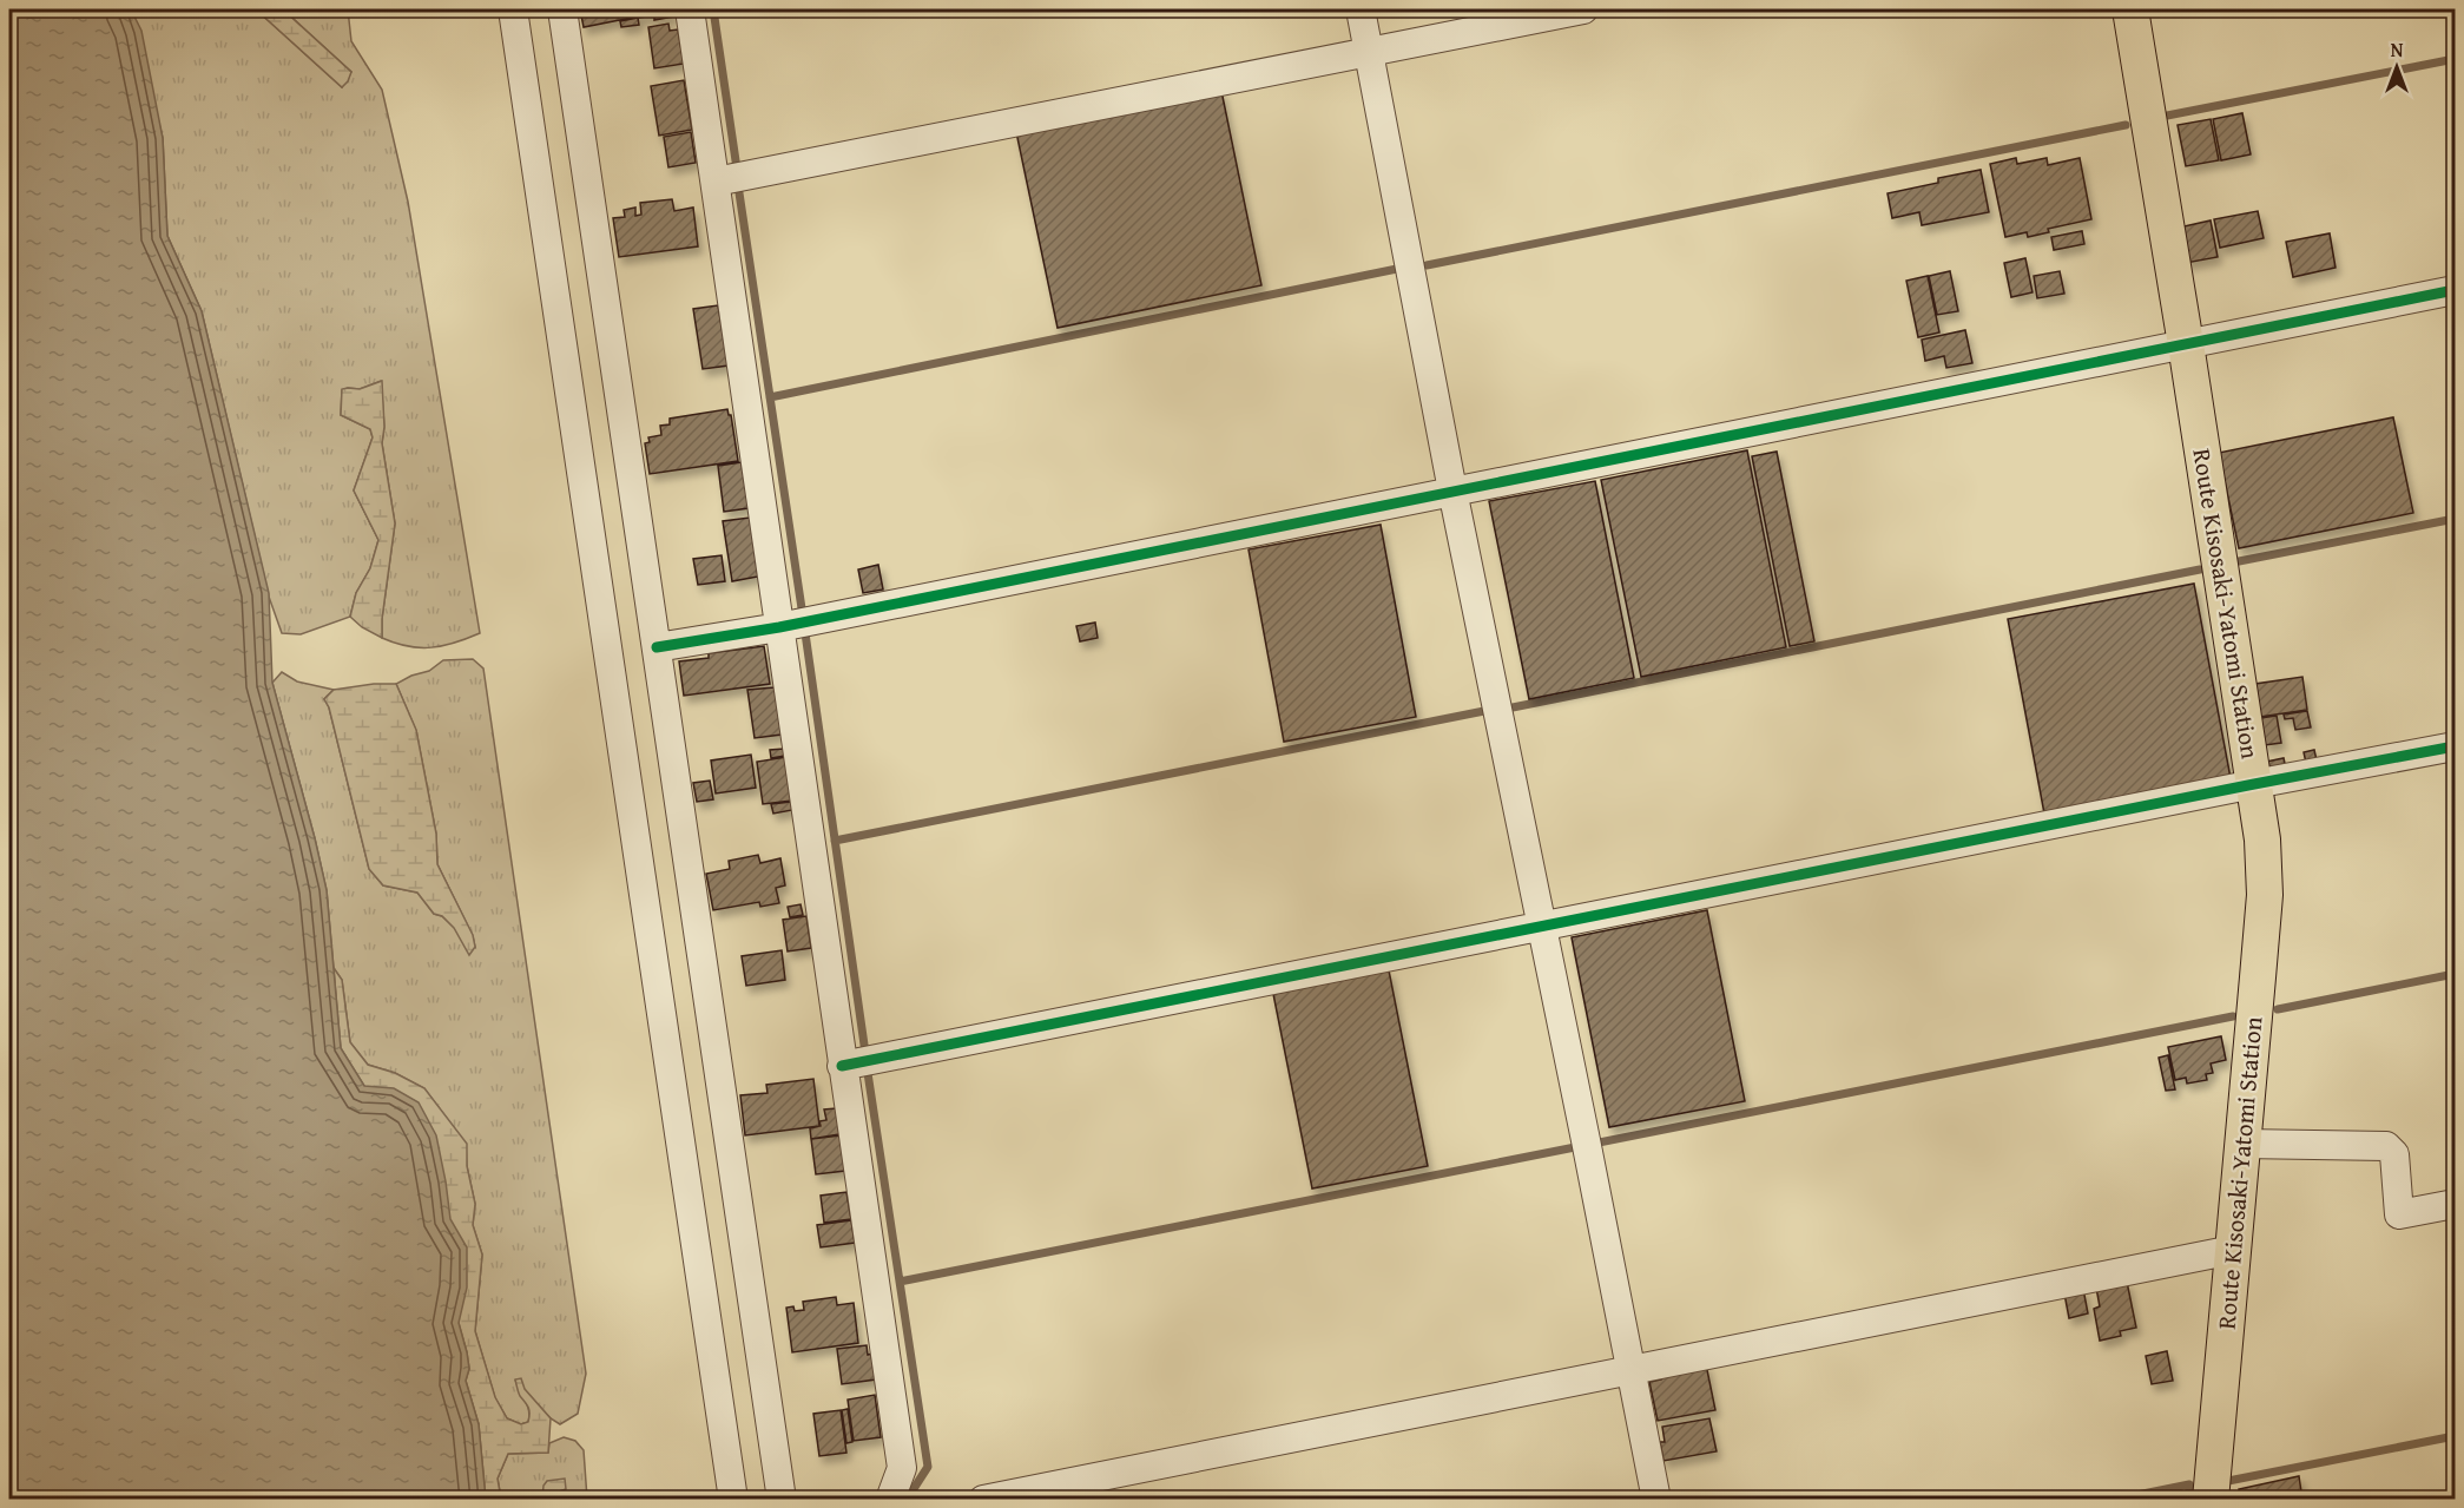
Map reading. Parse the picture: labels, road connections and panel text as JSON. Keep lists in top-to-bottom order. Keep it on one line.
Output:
{"streets":{"main road":["Route Kisosaki-Yatomi Station"]},"north":"top"}
